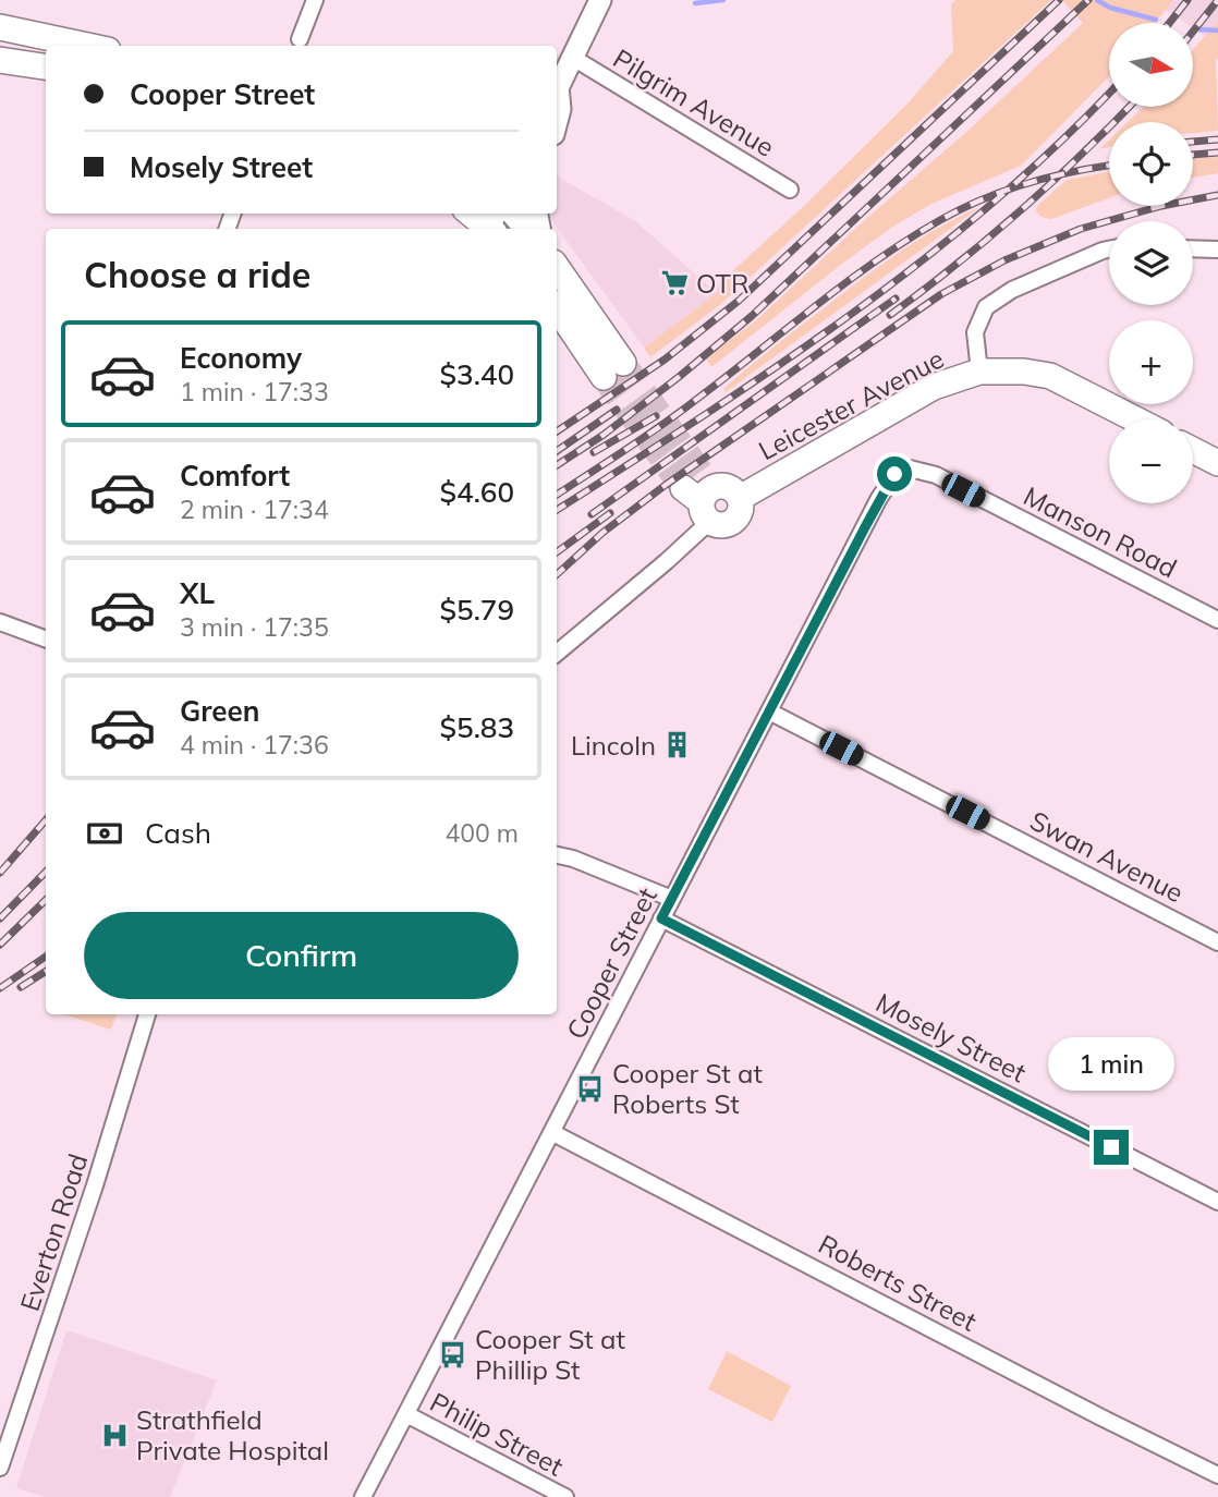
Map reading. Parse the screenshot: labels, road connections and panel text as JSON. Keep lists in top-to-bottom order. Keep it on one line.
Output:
{"streets":{"main road":["Leicester Avenue"],"street":["Pilgrim Avenue","Manson Road","Swan Avenue","Cooper Street","Mosely Street","Everton Road","Roberts Street","Philip Street"]},"crossings":[["Manson Road","Cooper Street"],["Swan Avenue","Cooper Street"],["Cooper Street","Mosely Street"],["Cooper Street","Roberts Street"],["Cooper Street","Philip Street"]],"places":{"supermarket":["OTR"],"building":["Lincoln"],"bus stop":["Cooper St at Roberts St","Cooper St at Phillip St"],"hospital":["Strathfield Private Hospital"]},"north":"right","page":{"map_buttons":["+","−"],"banner":["Cooper Street","Mosely Street"],"heading":"Choose a ride","list":[{"name":"Economy","note":"1 min · 17:33","value":"$3.40"},{"name":"Comfort","note":"2 min · 17:34","value":"$4.60"},{"name":"XL","note":"3 min · 17:35","value":"$5.79"},{"name":"Green","note":"4 min · 17:36","value":"$5.83"}],"pay":["Cash","400 m"],"buttons":"Confirm","bubble":"1 min"}}
